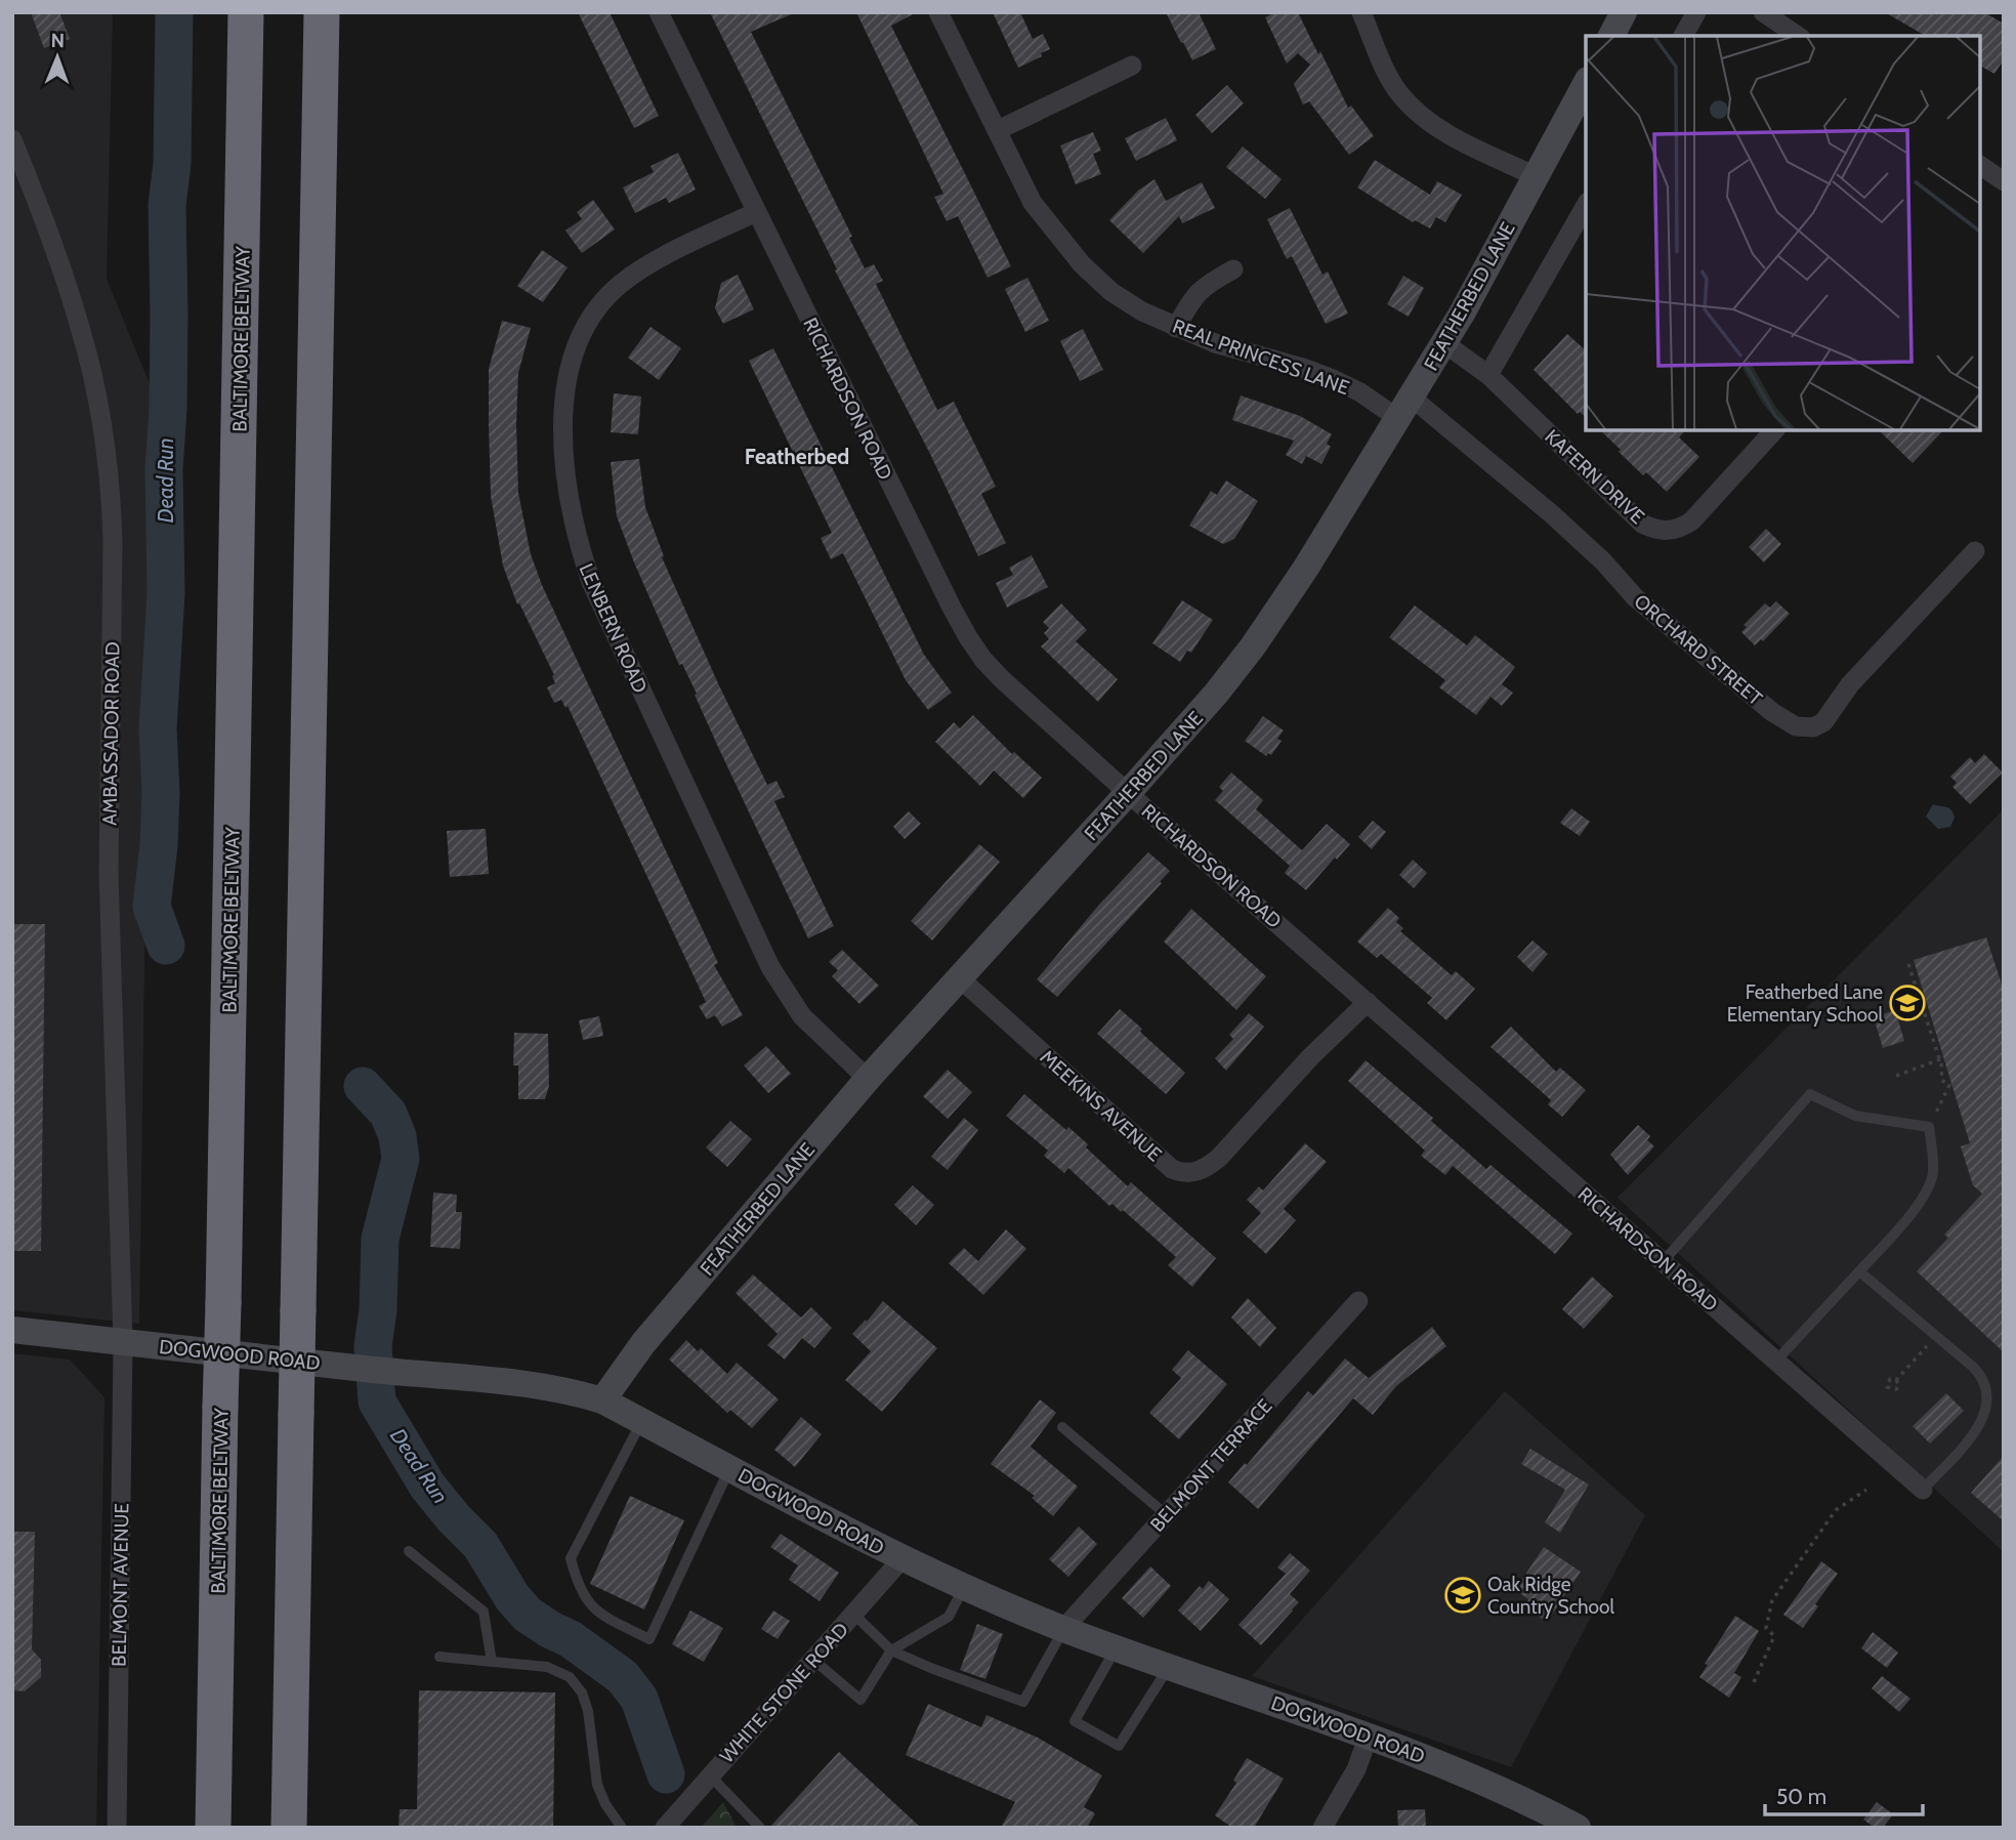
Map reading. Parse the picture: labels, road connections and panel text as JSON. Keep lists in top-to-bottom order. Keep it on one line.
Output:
{"streets":{"highway":["BALTIMORE BELTWAY"],"street":["FEATHERBED LANE","REAL PRINCESS LANE","RICHARDSON ROAD","KAFERN DRIVE","LENBERN ROAD","ORCHARD STREET","AMBASSADOR ROAD","MEEKINS AVENUE","DOGWOOD ROAD","BELMONT TERRACE","BELMONT AVENUE","WHITE STONE ROAD"]},"crossings":[["FEATHERBED LANE","REAL PRINCESS LANE"],["FEATHERBED LANE","RICHARDSON ROAD"],["FEATHERBED LANE","KAFERN DRIVE"],["FEATHERBED LANE","LENBERN ROAD"],["FEATHERBED LANE","ORCHARD STREET"],["FEATHERBED LANE","MEEKINS AVENUE"],["FEATHERBED LANE","DOGWOOD ROAD"],["REAL PRINCESS LANE","ORCHARD STREET"],["RICHARDSON ROAD","LENBERN ROAD"],["RICHARDSON ROAD","MEEKINS AVENUE"],["AMBASSADOR ROAD","DOGWOOD ROAD"],["AMBASSADOR ROAD","BELMONT AVENUE"],["DOGWOOD ROAD","BELMONT TERRACE"],["DOGWOOD ROAD","BELMONT AVENUE"],["DOGWOOD ROAD","WHITE STONE ROAD"]],"districts":["Featherbed"],"water":["Dead Run"],"places":{"school or university":["Featherbed Lane Elementary School","Oak Ridge Country School"]},"scale_bar":"50 m","north":"top"}
